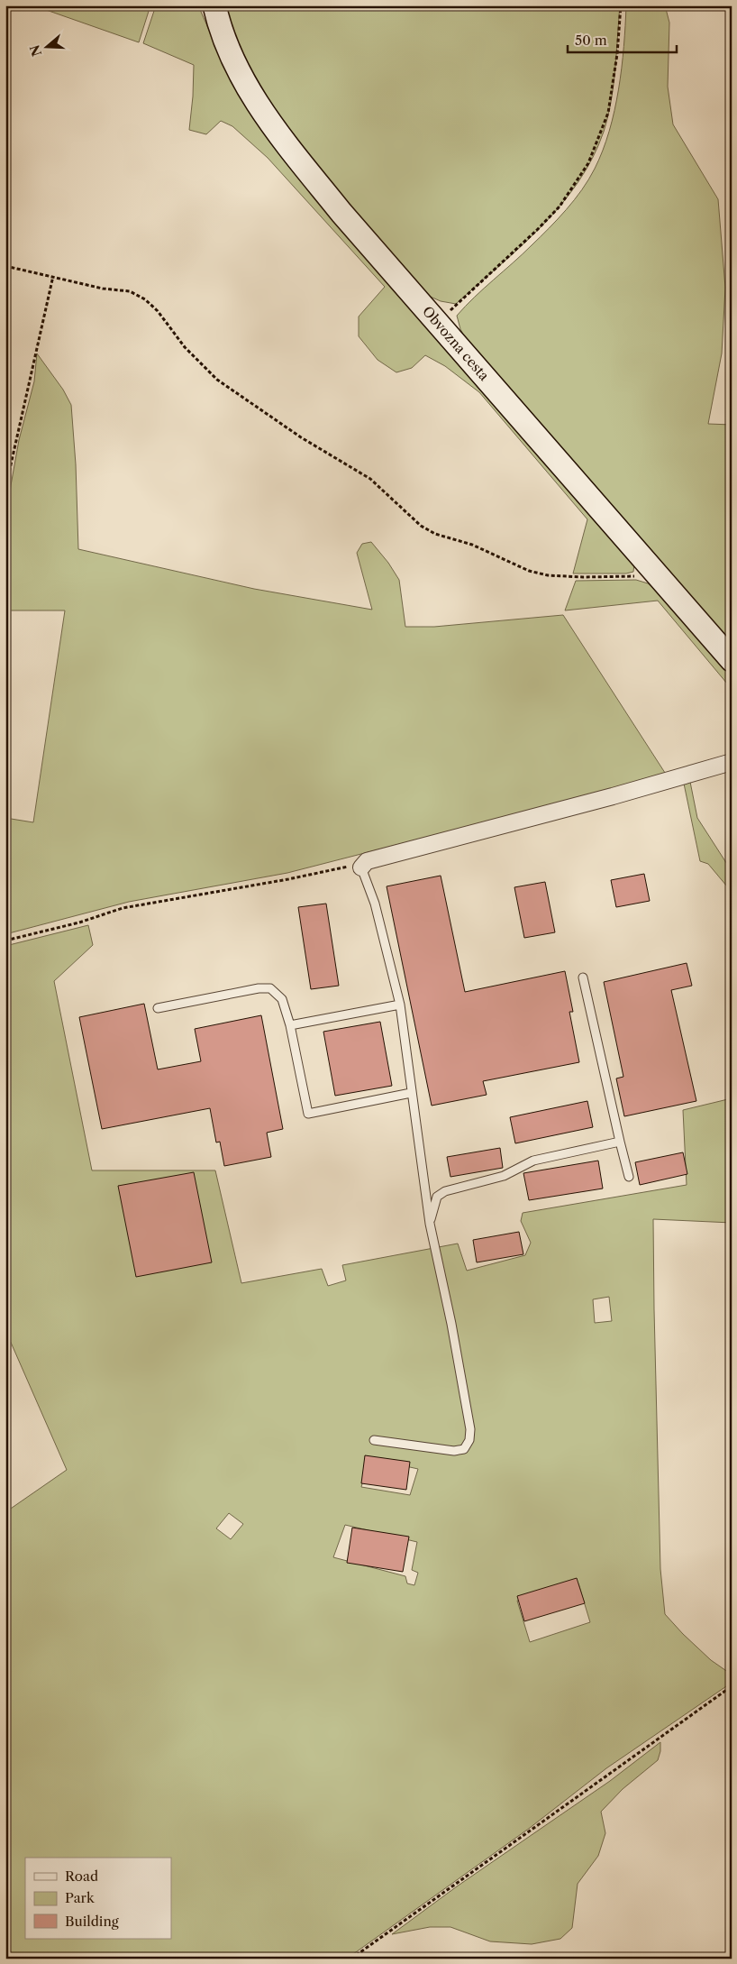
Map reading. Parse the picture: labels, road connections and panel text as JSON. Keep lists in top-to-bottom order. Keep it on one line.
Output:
{"streets":{"street":["Obvozna cesta"]},"legend":["Road","Park","Building"],"scale_bar":"50 m","north":"left"}
